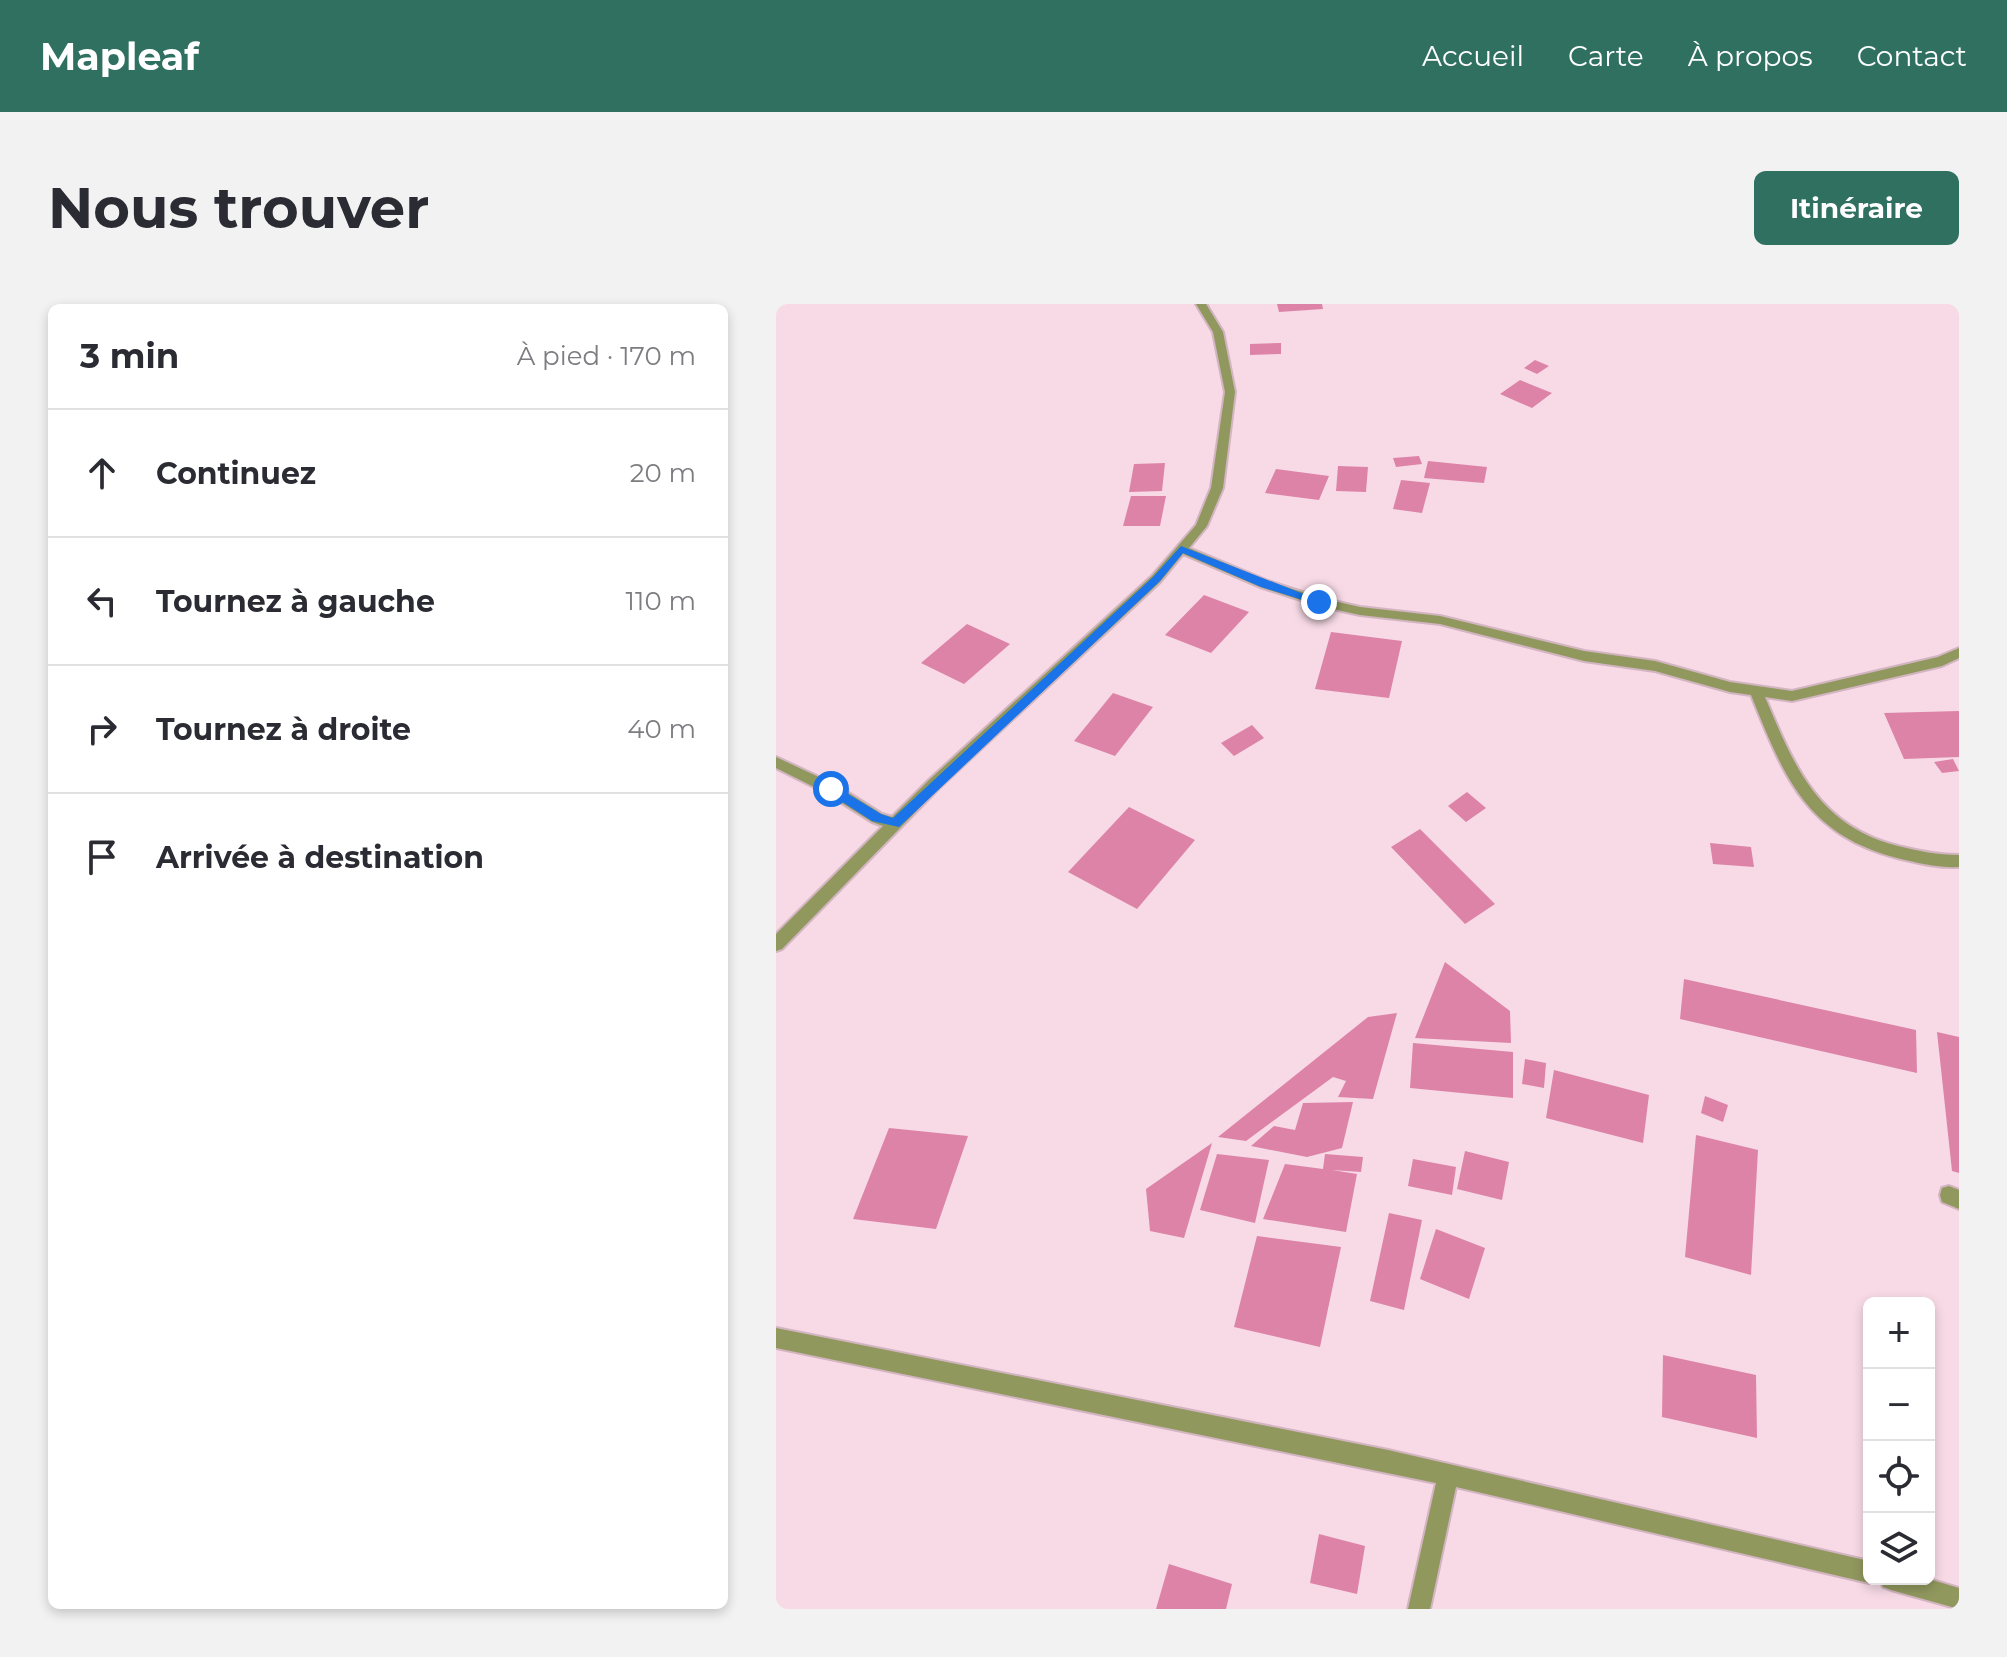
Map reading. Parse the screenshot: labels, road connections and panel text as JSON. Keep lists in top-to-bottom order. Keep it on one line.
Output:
{"page":{"header":"Mapleaf","nav":["Accueil","Carte","À propos","Contact"],"buttons":"Itinéraire","title":"Nous trouver","heading":["3 min","À pied · 170 m"],"list":[["Continuez","20 m"],["Tournez à gauche","110 m"],["Tournez à droite","40 m"],"Arrivée à destination"],"map_buttons":["+","−"]}}
